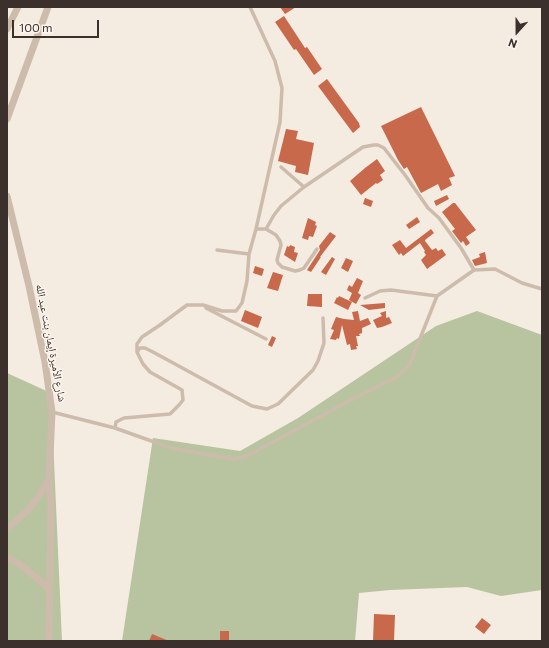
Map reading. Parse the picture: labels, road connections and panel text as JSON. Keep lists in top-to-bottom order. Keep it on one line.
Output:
{"streets":{"street":["شارع الأميرة إيمان بنت عبد الله"]},"scale_bar":"100 m","north":"bottom"}
